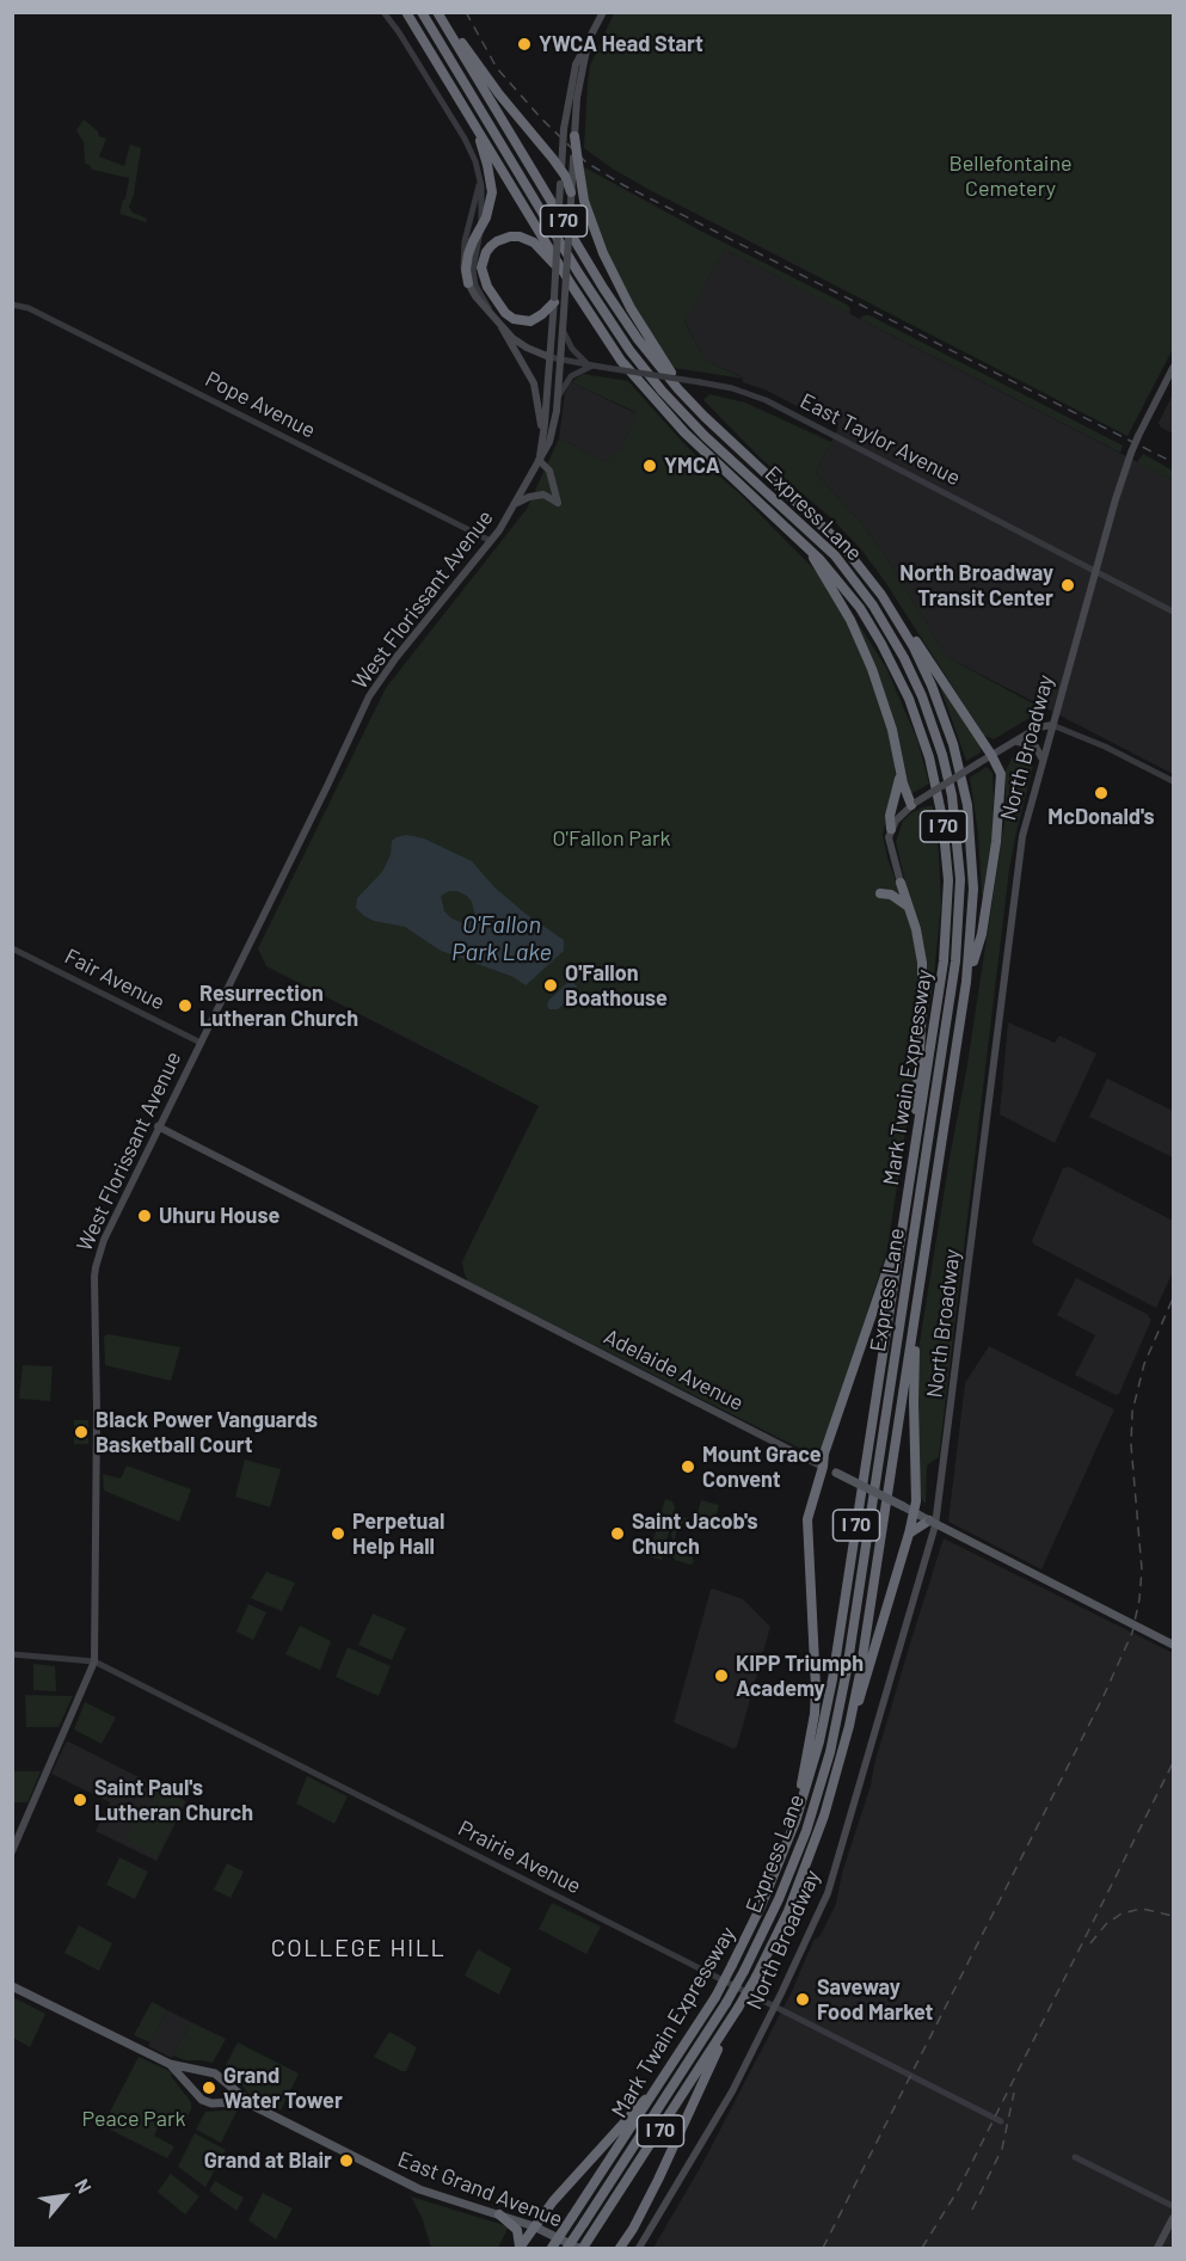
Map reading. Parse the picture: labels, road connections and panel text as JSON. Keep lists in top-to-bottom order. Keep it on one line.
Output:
{"streets":{"highway":["I 70","Express Lane","Mark Twain Expressway"],"main road":["West Florissant Avenue","North Broadway","Adelaide Avenue","East Grand Avenue"],"street":["Pope Avenue","East Taylor Avenue","Fair Avenue","Prairie Avenue"]},"crossings":[["Pope Avenue","West Florissant Avenue"],["East Taylor Avenue","West Florissant Avenue"],["East Taylor Avenue","North Broadway"],["West Florissant Avenue","Fair Avenue"],["West Florissant Avenue","Adelaide Avenue"],["West Florissant Avenue","Prairie Avenue"],["North Broadway","Prairie Avenue"],["Mark Twain Expressway","East Grand Avenue"]],"districts":["COLLEGE HILL"],"water":["O'Fallon Park Lake"],"parks":["Bellefontaine Cemetery","O'Fallon Park","Peace Park"],"places":["YWCA Head Start","YMCA","North Broadway Transit Center","McDonald's","O'Fallon Boathouse","Resurrection Lutheran Church","Uhuru House","Black Power Vanguards Basketball Court","Mount Grace Convent","Perpetual Help Hall","Saint Jacob's Church","KIPP Triumph Academy","Saint Paul's Lutheran Church","Saveway Food Market","Grand Water Tower","Grand at Blair"],"north":"top right"}
